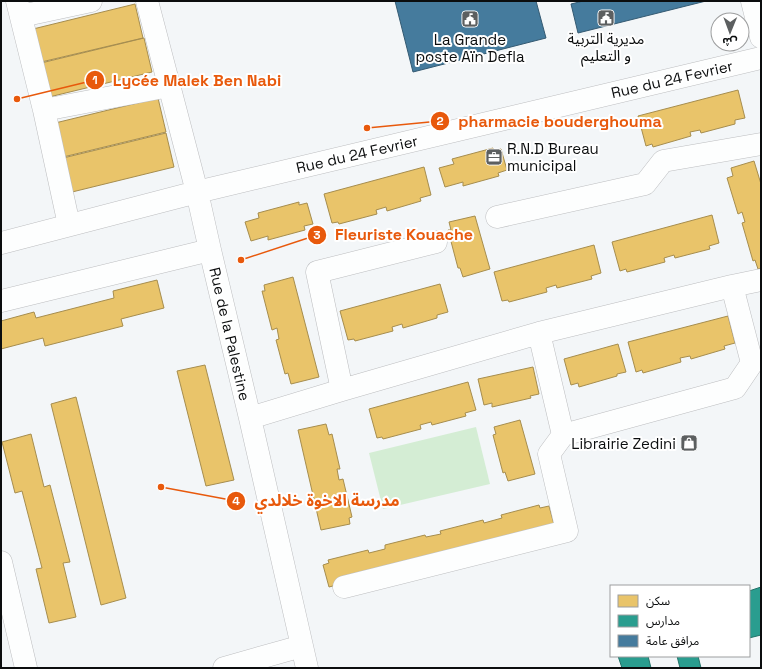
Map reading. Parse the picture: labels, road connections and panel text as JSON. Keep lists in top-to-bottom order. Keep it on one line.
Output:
{"streets":{"street":["Rue du 24 Fevrier","Rue de la Palestine"]},"crossings":[["Rue du 24 Fevrier","Rue de la Palestine"]],"places":{"public building":["مديرية التربية و التعليم","La Grande poste Aïn Defla"],"other":["Lycée Malek Ben Nabi","pharmacie bouderghouma","Fleuriste Kouache","مدرسة الاخوة خلالدي"],"office":["R.N.D Bureau municipal"],"shop":["Librairie Zedini"]},"legend":["سكن","مدارس","مرافق عامة"],"north":"bottom"}
